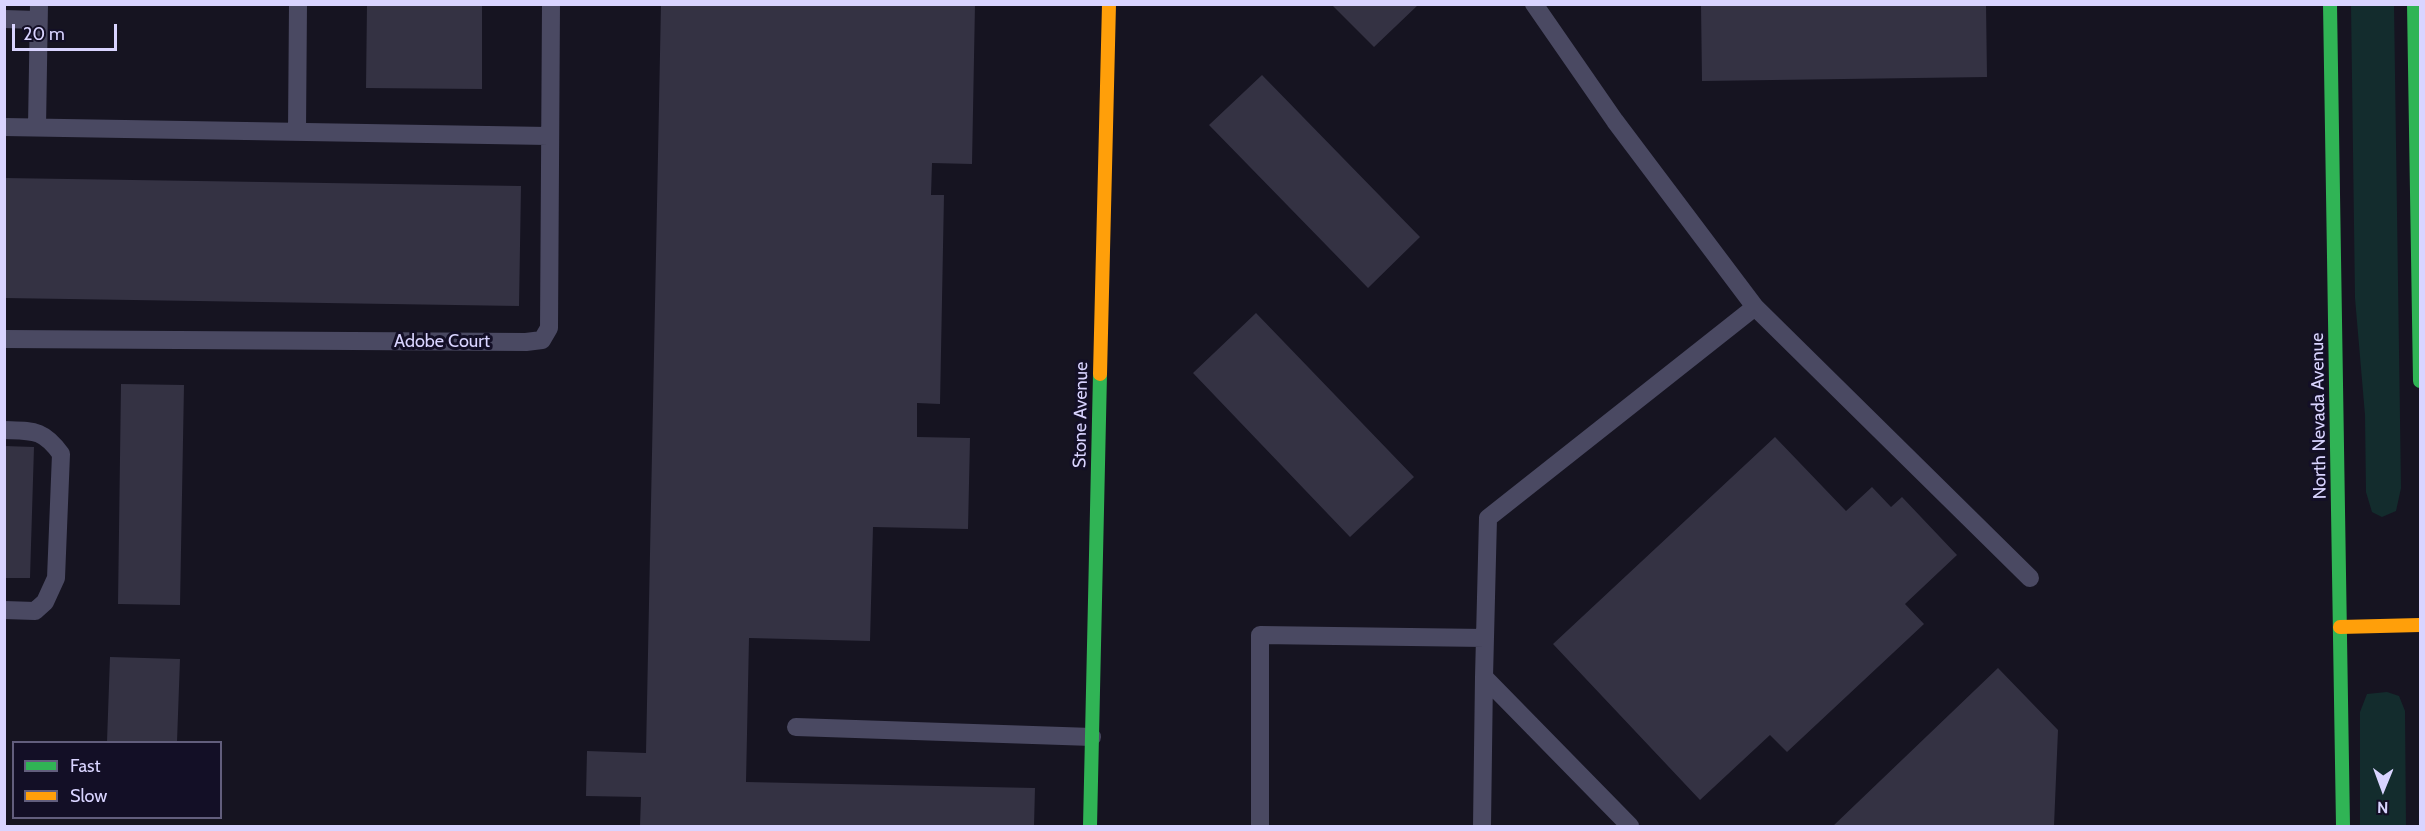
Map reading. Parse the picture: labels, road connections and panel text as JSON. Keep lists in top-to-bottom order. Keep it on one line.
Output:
{"streets":{"main road":["Stone Avenue","North Nevada Avenue"],"lane":["Adobe Court"]},"legend":["Fast","Slow"],"scale_bar":"20 m","north":"bottom"}
